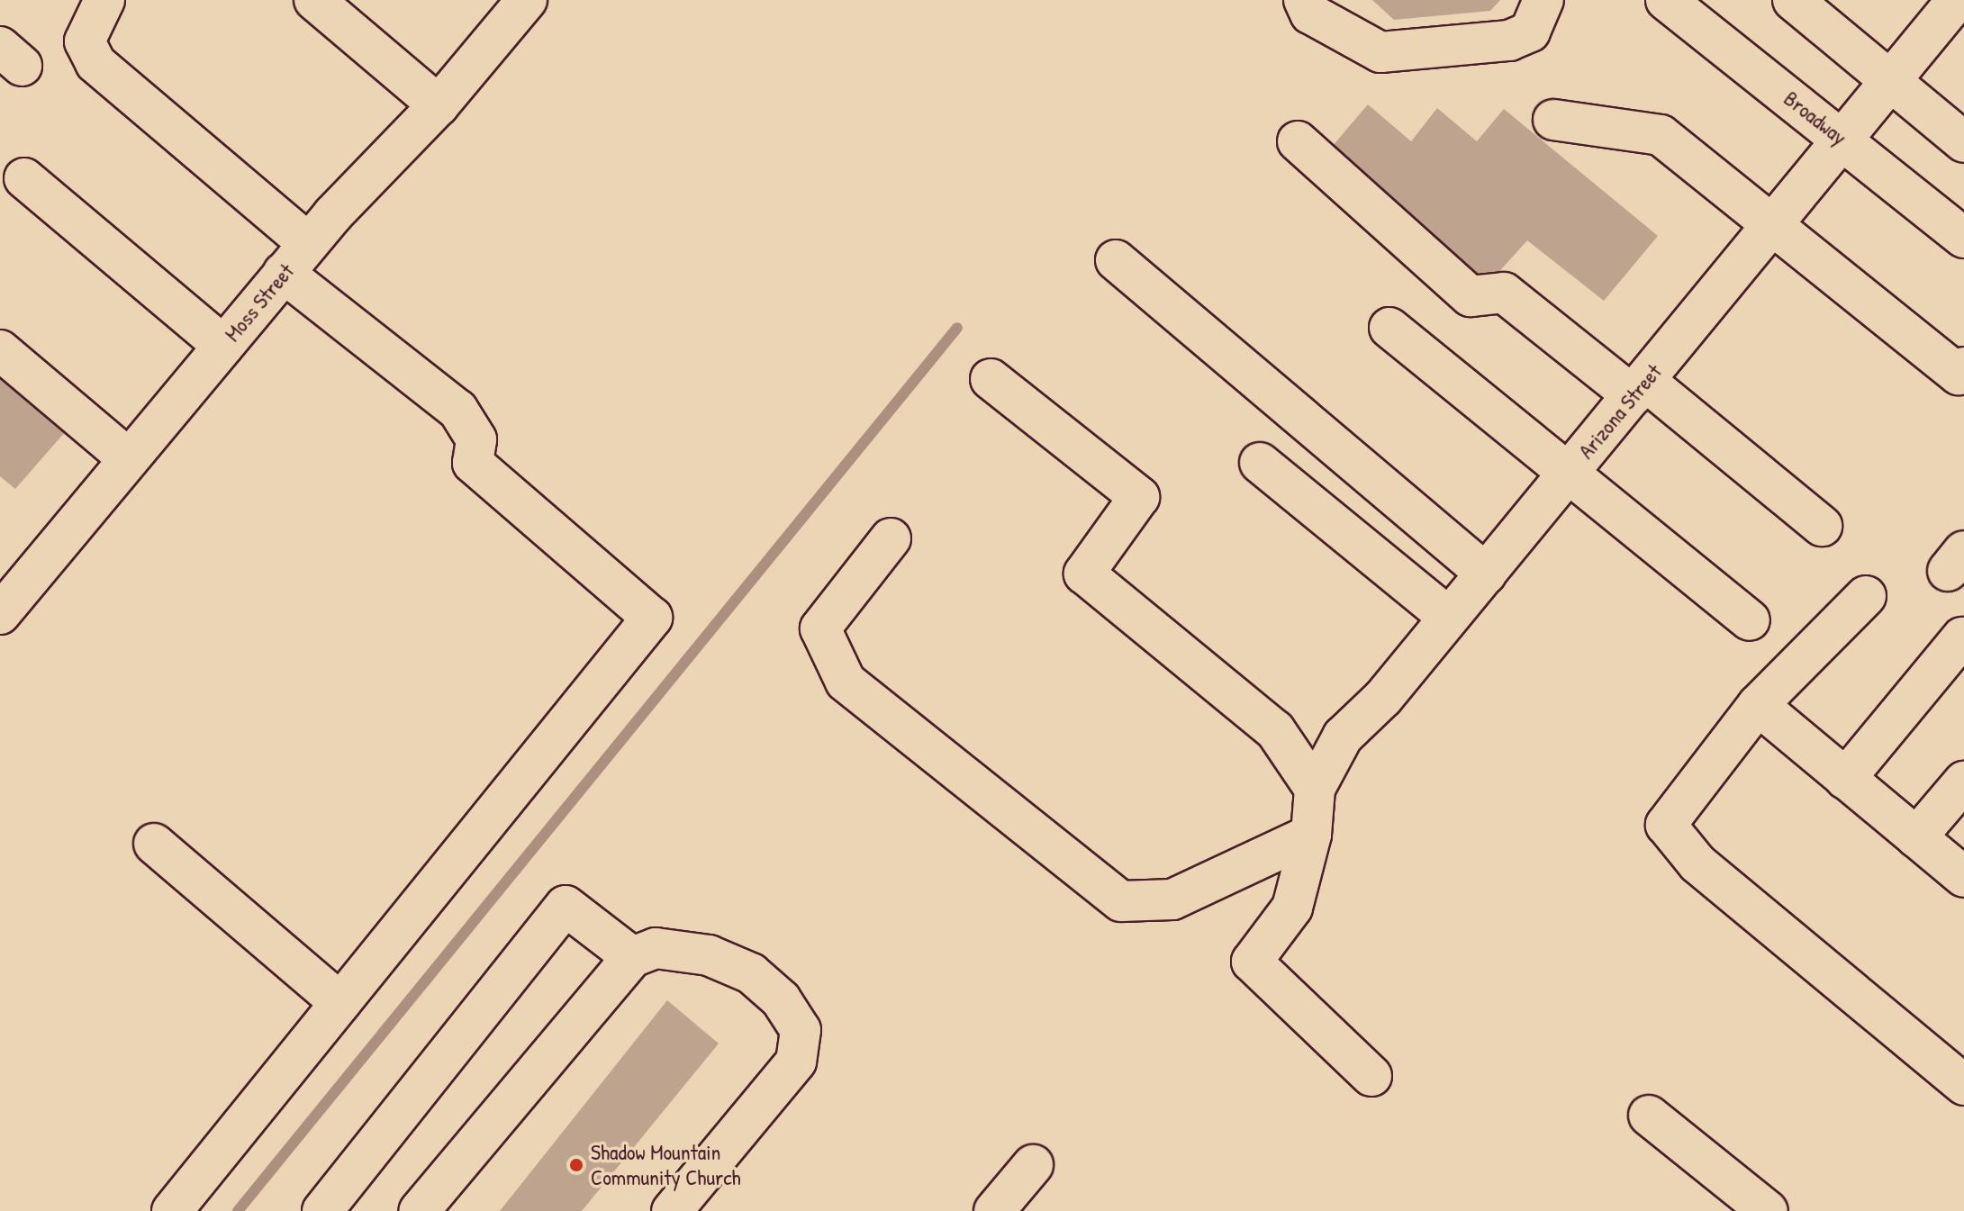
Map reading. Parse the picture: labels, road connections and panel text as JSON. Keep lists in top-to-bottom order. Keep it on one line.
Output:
{"streets":{"street":["Broadway","Moss Street","Arizona Street"]},"crossings":[["Broadway","Arizona Street"]],"places":["Shadow Mountain Community Church"]}
